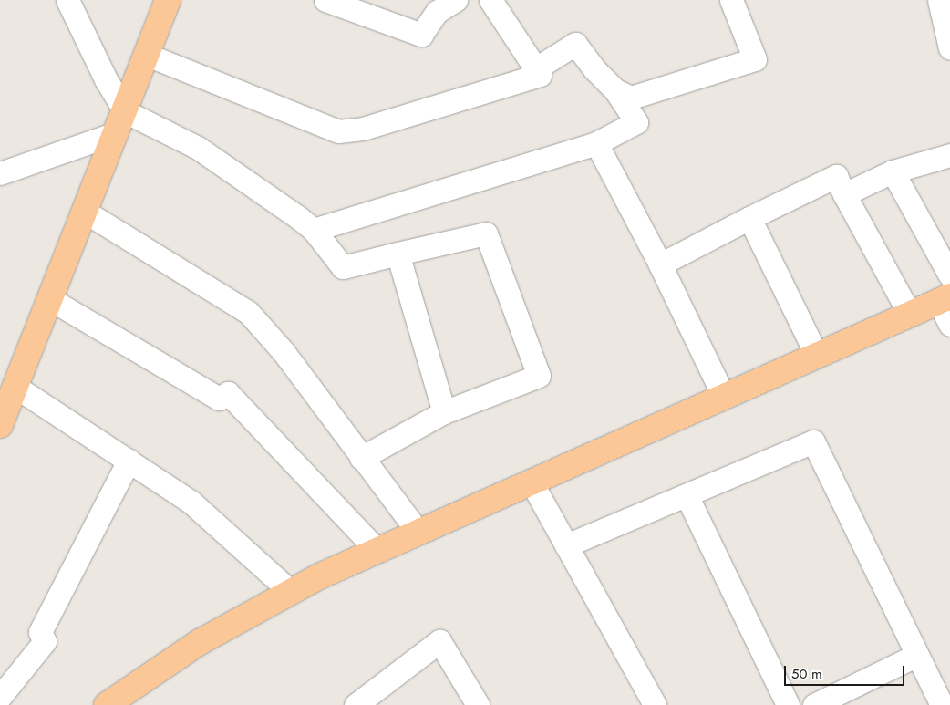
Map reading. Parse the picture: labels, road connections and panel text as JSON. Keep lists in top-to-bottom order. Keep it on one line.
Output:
{"scale_bar":"50 m"}
